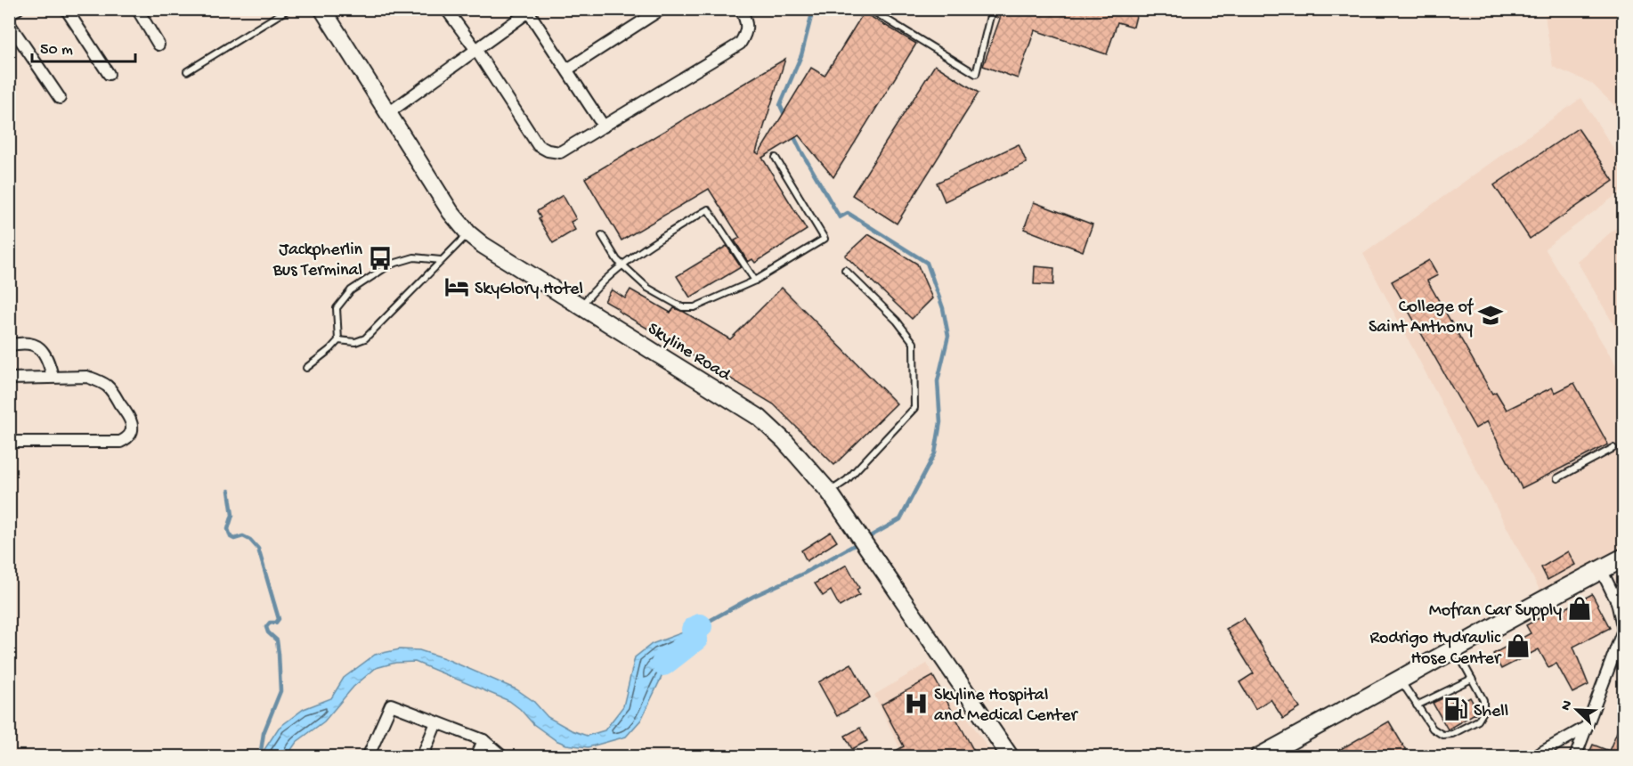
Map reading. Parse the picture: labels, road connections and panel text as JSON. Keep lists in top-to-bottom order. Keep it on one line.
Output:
{"streets":{"main road":["Skyline Road"]},"places":{"bus stop":["Jackpherlin Bus Terminal"],"hotel":["SkyGlory Hotel"],"school or university":["College of Saint Anthony"],"shop":["Mofran Car Supply","Rodrigo Hydraulic Hose Center"],"hospital":["Skyline Hospital and Medical Center"],"fuel station":["Shell"]},"scale_bar":"50 m","north":"top left"}
